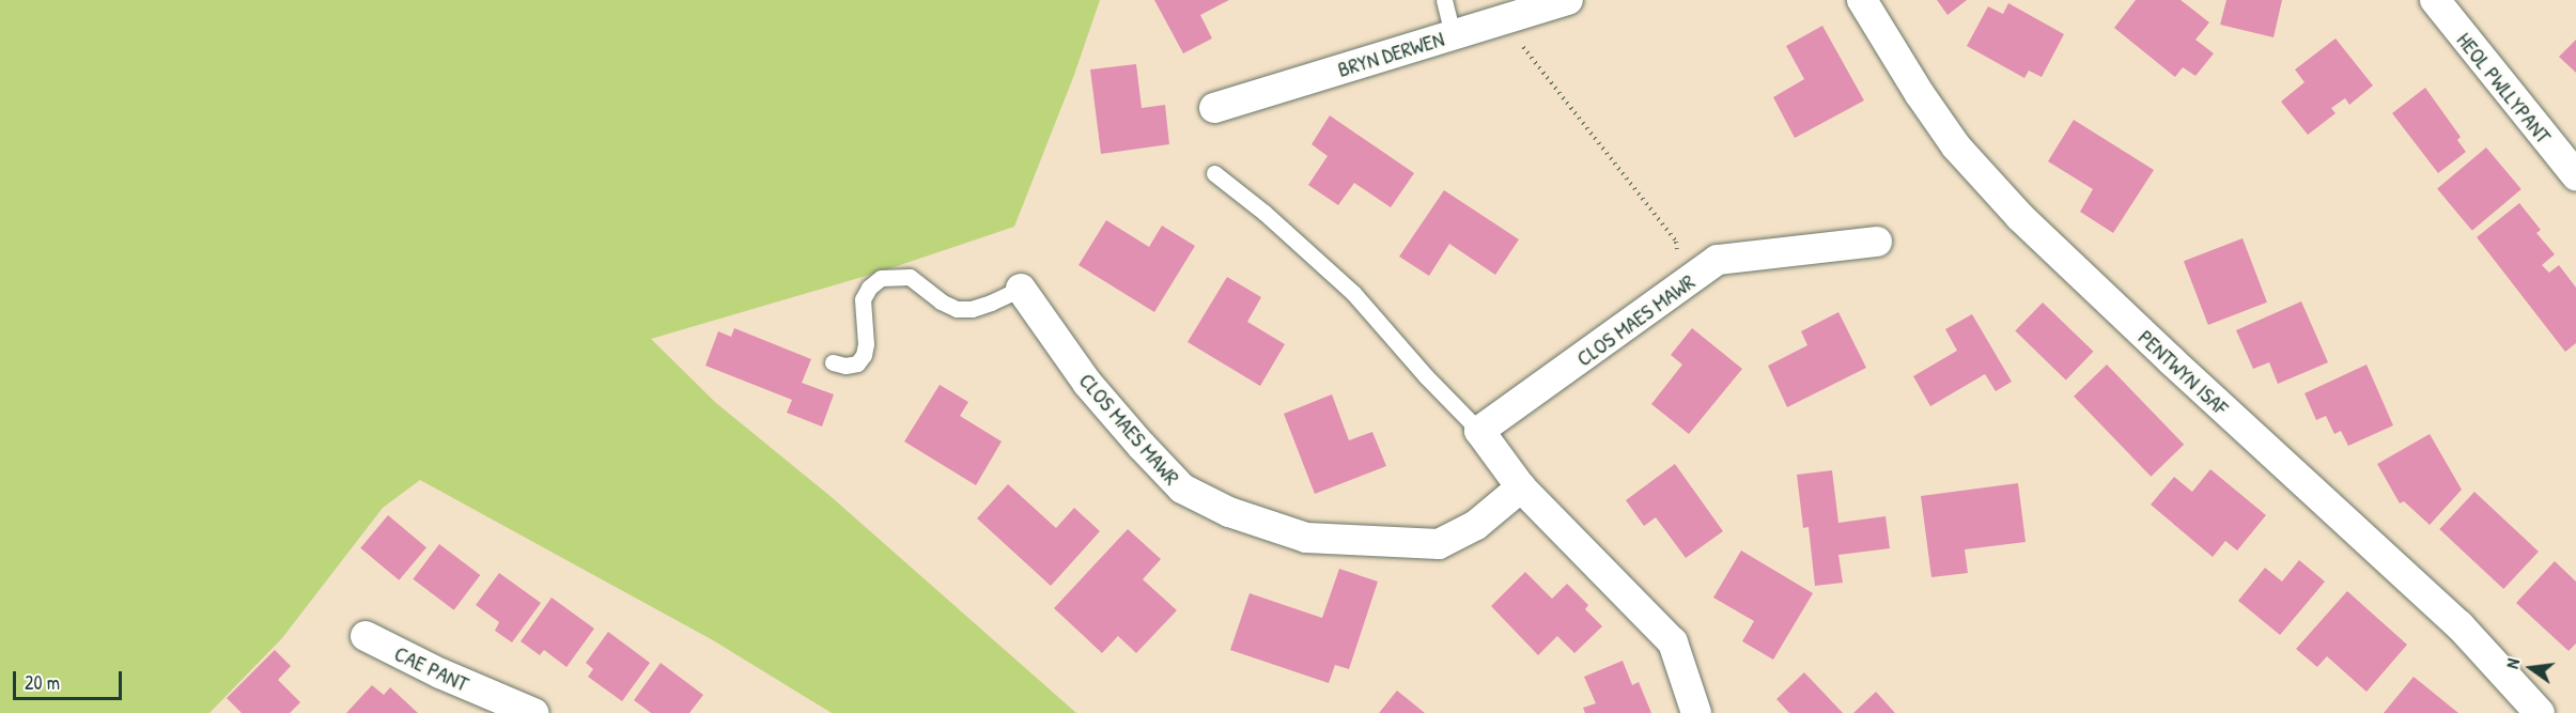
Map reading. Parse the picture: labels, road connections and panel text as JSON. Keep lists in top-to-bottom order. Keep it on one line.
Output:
{"streets":{"street":["BRYN DERWEN","HEOL PWLLYPANT","CLOS MAES MAWR","PENTWYN ISAF","CAE PANT"]},"scale_bar":"20 m","north":"left"}
